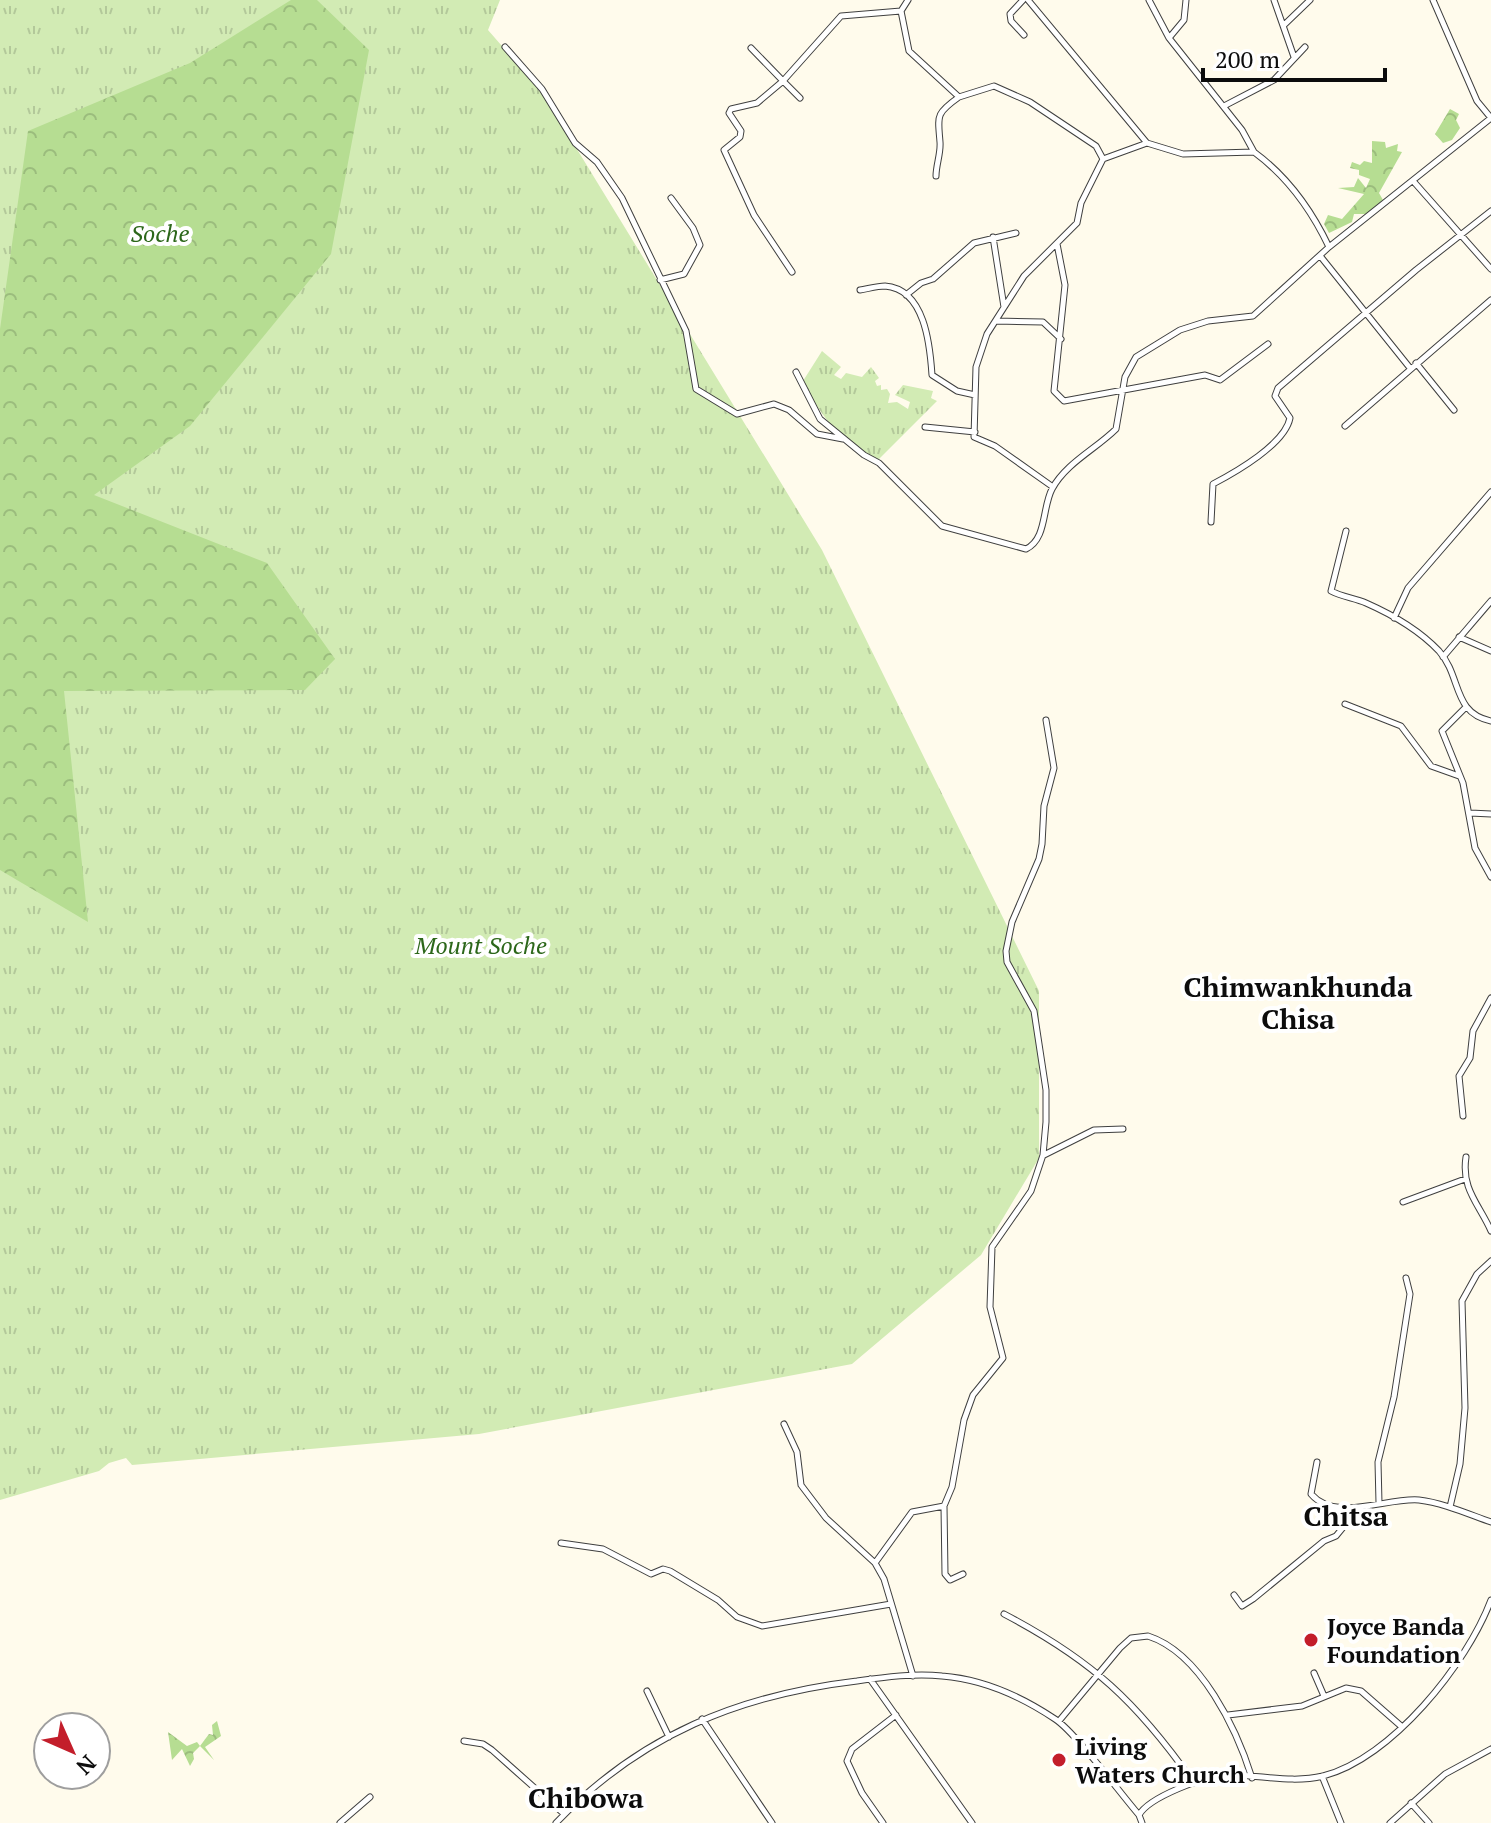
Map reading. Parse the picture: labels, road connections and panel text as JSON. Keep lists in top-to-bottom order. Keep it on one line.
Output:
{"districts":["Chimwankhunda Chisa","Chitsa","Chibowa"],"parks":["Soche","Mount Soche"],"places":["Joyce Banda Foundation","Living Waters Church"],"scale_bar":"200 m","north":"bottom right"}
